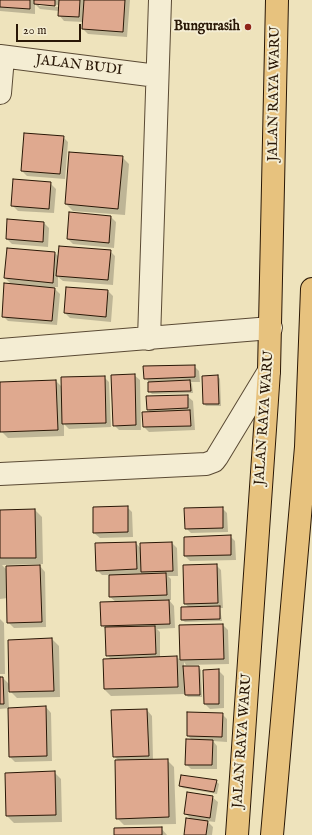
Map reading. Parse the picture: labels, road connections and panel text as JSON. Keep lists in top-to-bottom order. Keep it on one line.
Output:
{"streets":{"highway":["JALAN RAYA WARU"],"street":["JALAN BUDI"]},"places":["Bungurasih"],"scale_bar":"20 m"}
